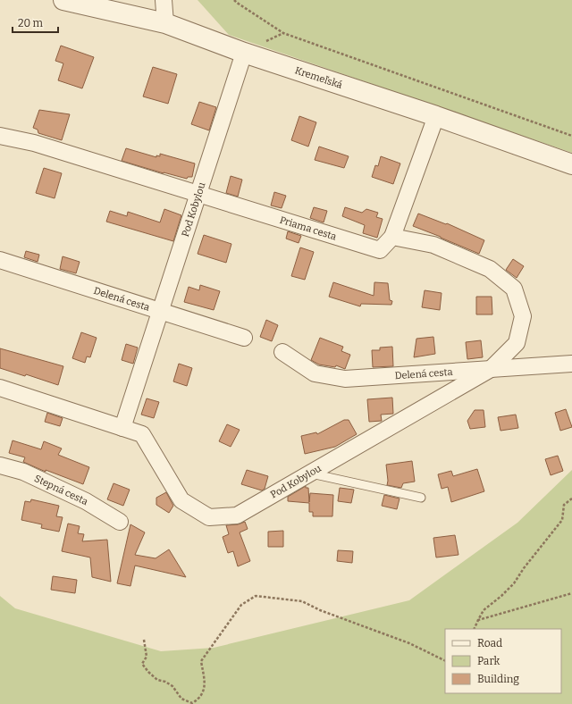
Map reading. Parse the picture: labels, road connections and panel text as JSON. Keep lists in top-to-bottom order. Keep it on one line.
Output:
{"streets":{"street":["Kremeľská","Pod Kobylou","Priama cesta","Delená cesta","Stepná cesta"]},"crossings":[["Kremeľská","Pod Kobylou"],["Pod Kobylou","Priama cesta"],["Pod Kobylou","Delená cesta"]],"legend":["Road","Park","Building"],"scale_bar":"20 m"}
